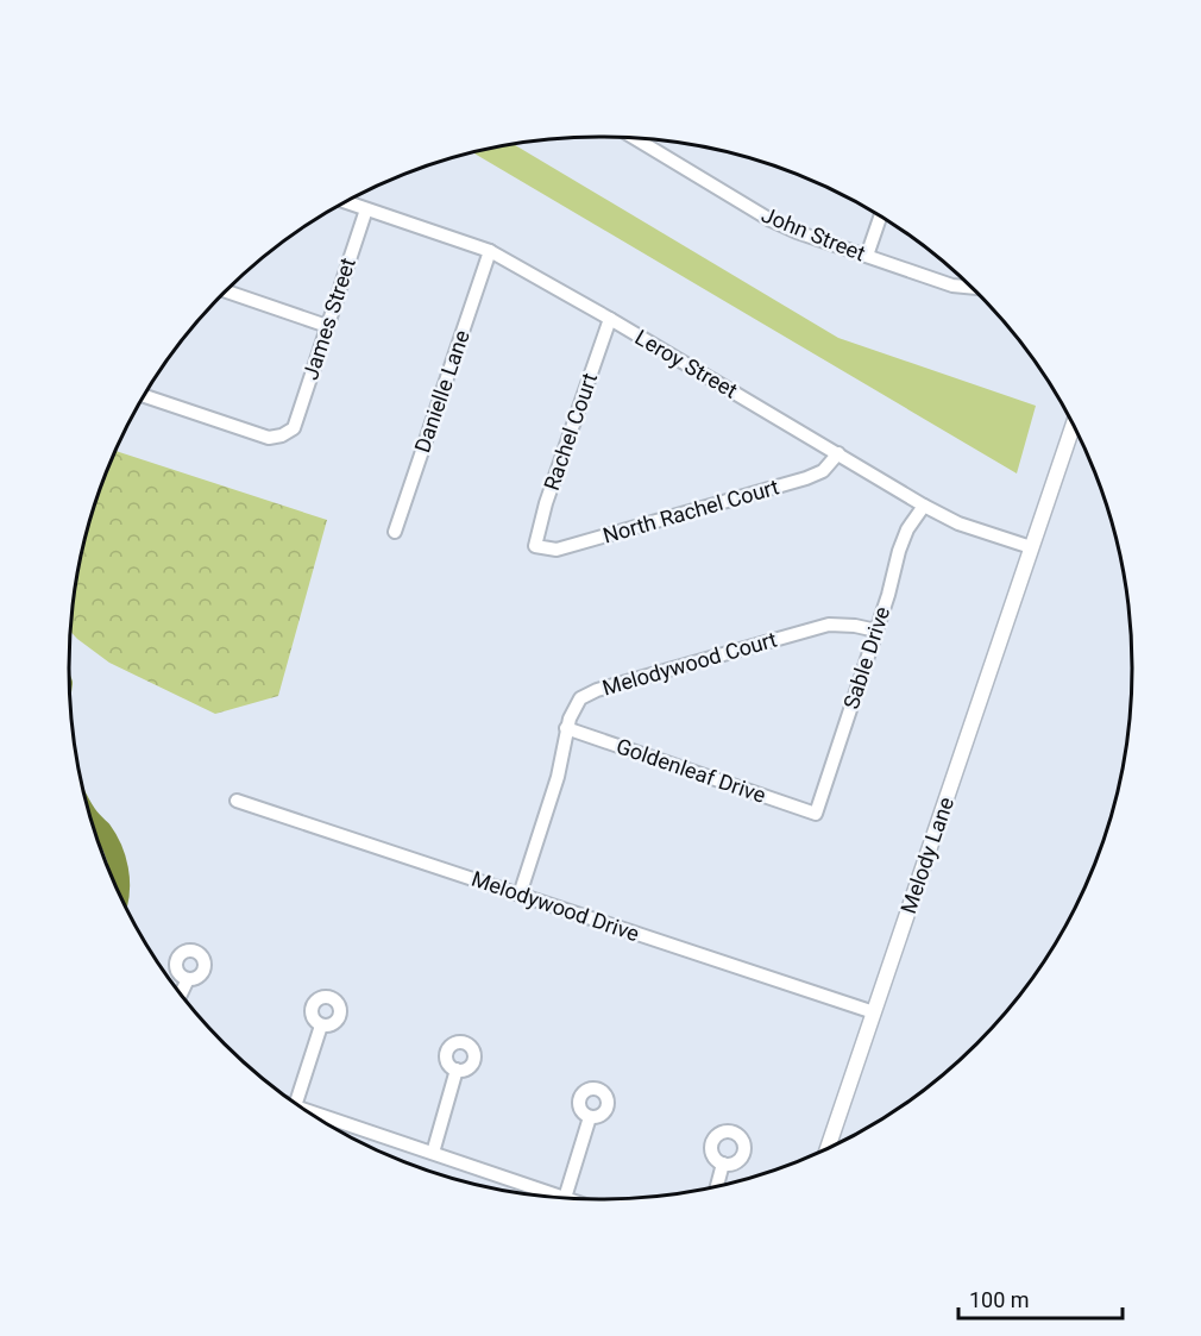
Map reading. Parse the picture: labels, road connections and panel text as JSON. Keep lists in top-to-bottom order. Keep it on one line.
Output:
{"streets":{"street":["John Street","James Street","Leroy Street","Danielle Lane","Rachel Court","North Rachel Court","Sable Drive","Melodywood Court","Goldenleaf Drive","Melody Lane","Melodywood Drive"]},"crossings":[["James Street","Leroy Street"],["Leroy Street","Danielle Lane"],["Leroy Street","Rachel Court"],["Leroy Street","North Rachel Court"],["Leroy Street","Sable Drive"],["Leroy Street","Melody Lane"],["Rachel Court","North Rachel Court"],["Sable Drive","Melodywood Court"],["Sable Drive","Goldenleaf Drive"],["Melodywood Court","Goldenleaf Drive"],["Melodywood Court","Melodywood Drive"],["Melody Lane","Melodywood Drive"]],"scale_bar":"100 m"}
